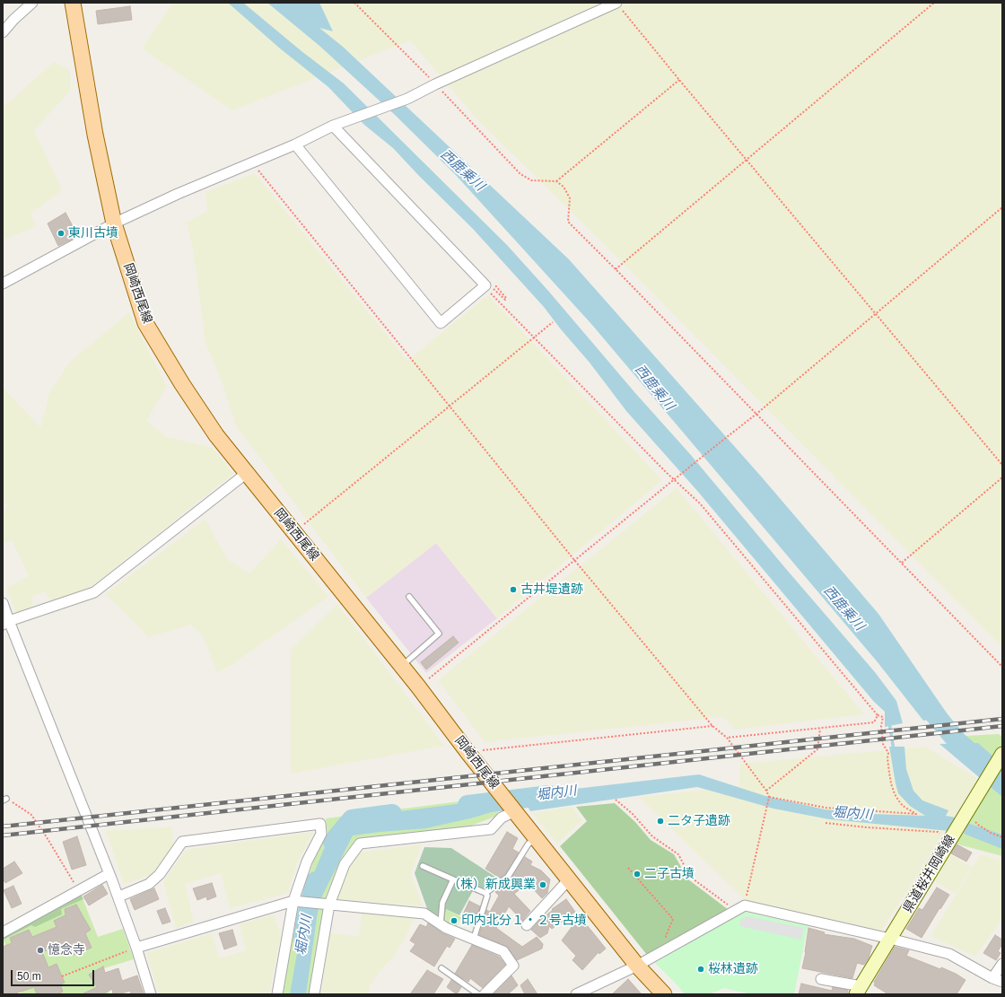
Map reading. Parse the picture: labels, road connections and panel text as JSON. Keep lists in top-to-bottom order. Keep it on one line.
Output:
{"streets":{"main road":["岡崎西尾線","県道桜井岡崎線"]},"water":["西鹿乗川","堀内川"],"places":["東川古墳","古井堤遺跡","二タ子遺跡","二子古墳","（株）新成興業","印内北分１・２号古墳","憶念寺","桜林遺跡"],"scale_bar":"50 m"}
